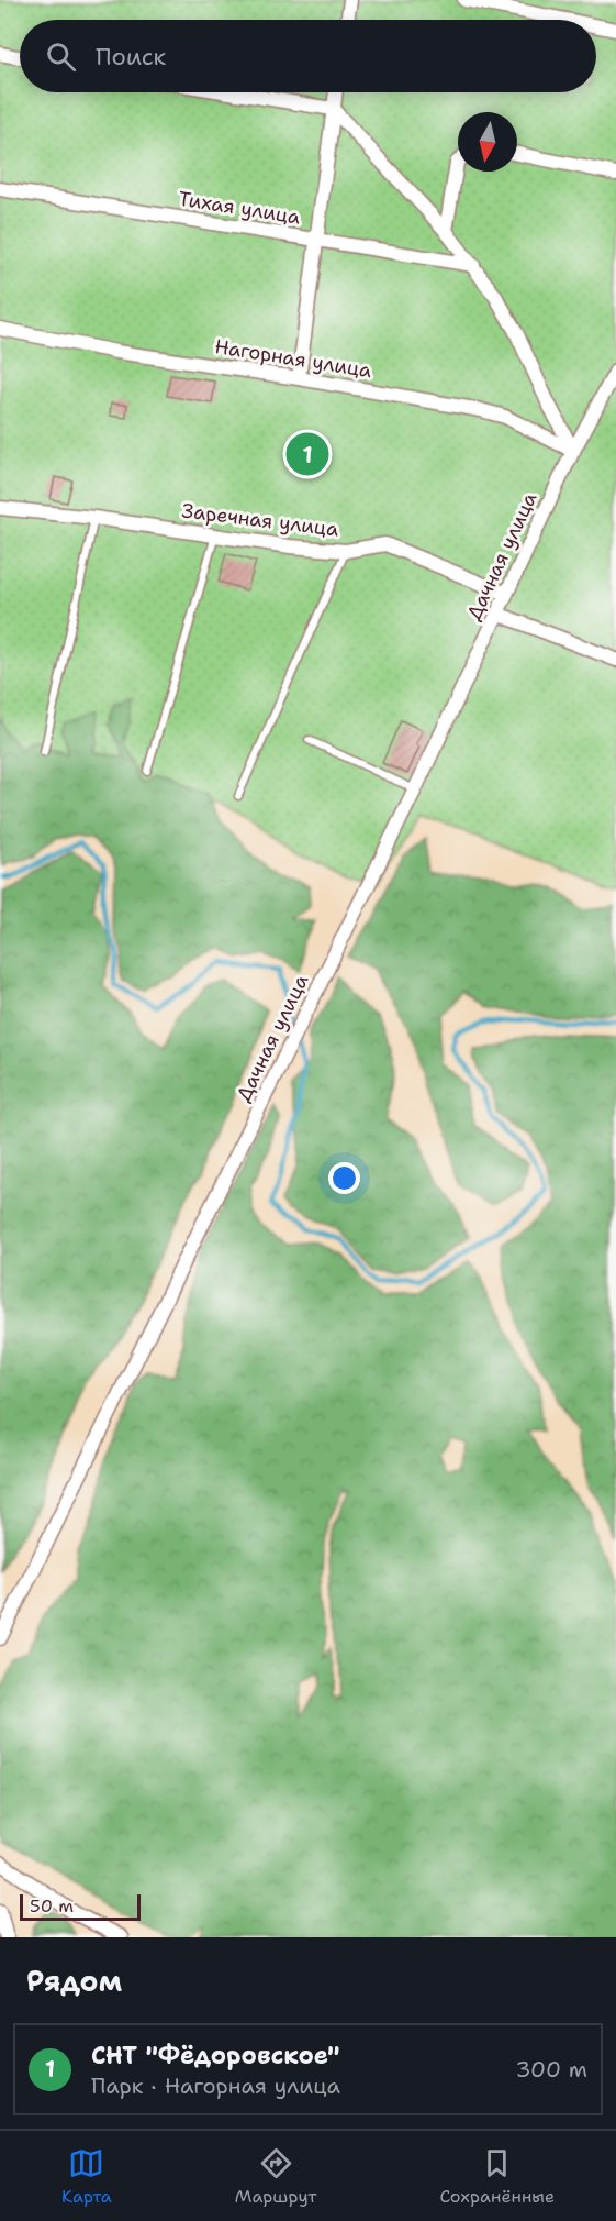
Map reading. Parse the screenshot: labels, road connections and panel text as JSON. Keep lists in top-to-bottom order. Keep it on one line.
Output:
{"streets":{"street":["Тихая улица","Нагорная улица","Заречная улица","Дачная улица"]},"crossings":[["Нагорная улица","Дачная улица"],["Заречная улица","Дачная улица"]],"scale_bar":"50 m","north":"bottom","page":{"search":"Поиск","pins":"1","scale":"50 m","heading":"Рядом","list":[{"mark":"1","name":"СНТ \"Фёдоровское\"","note":"Парк · Нагорная улица","value":"300 m"}],"nav":["Карта","Маршрут","Сохранённые"]}}
